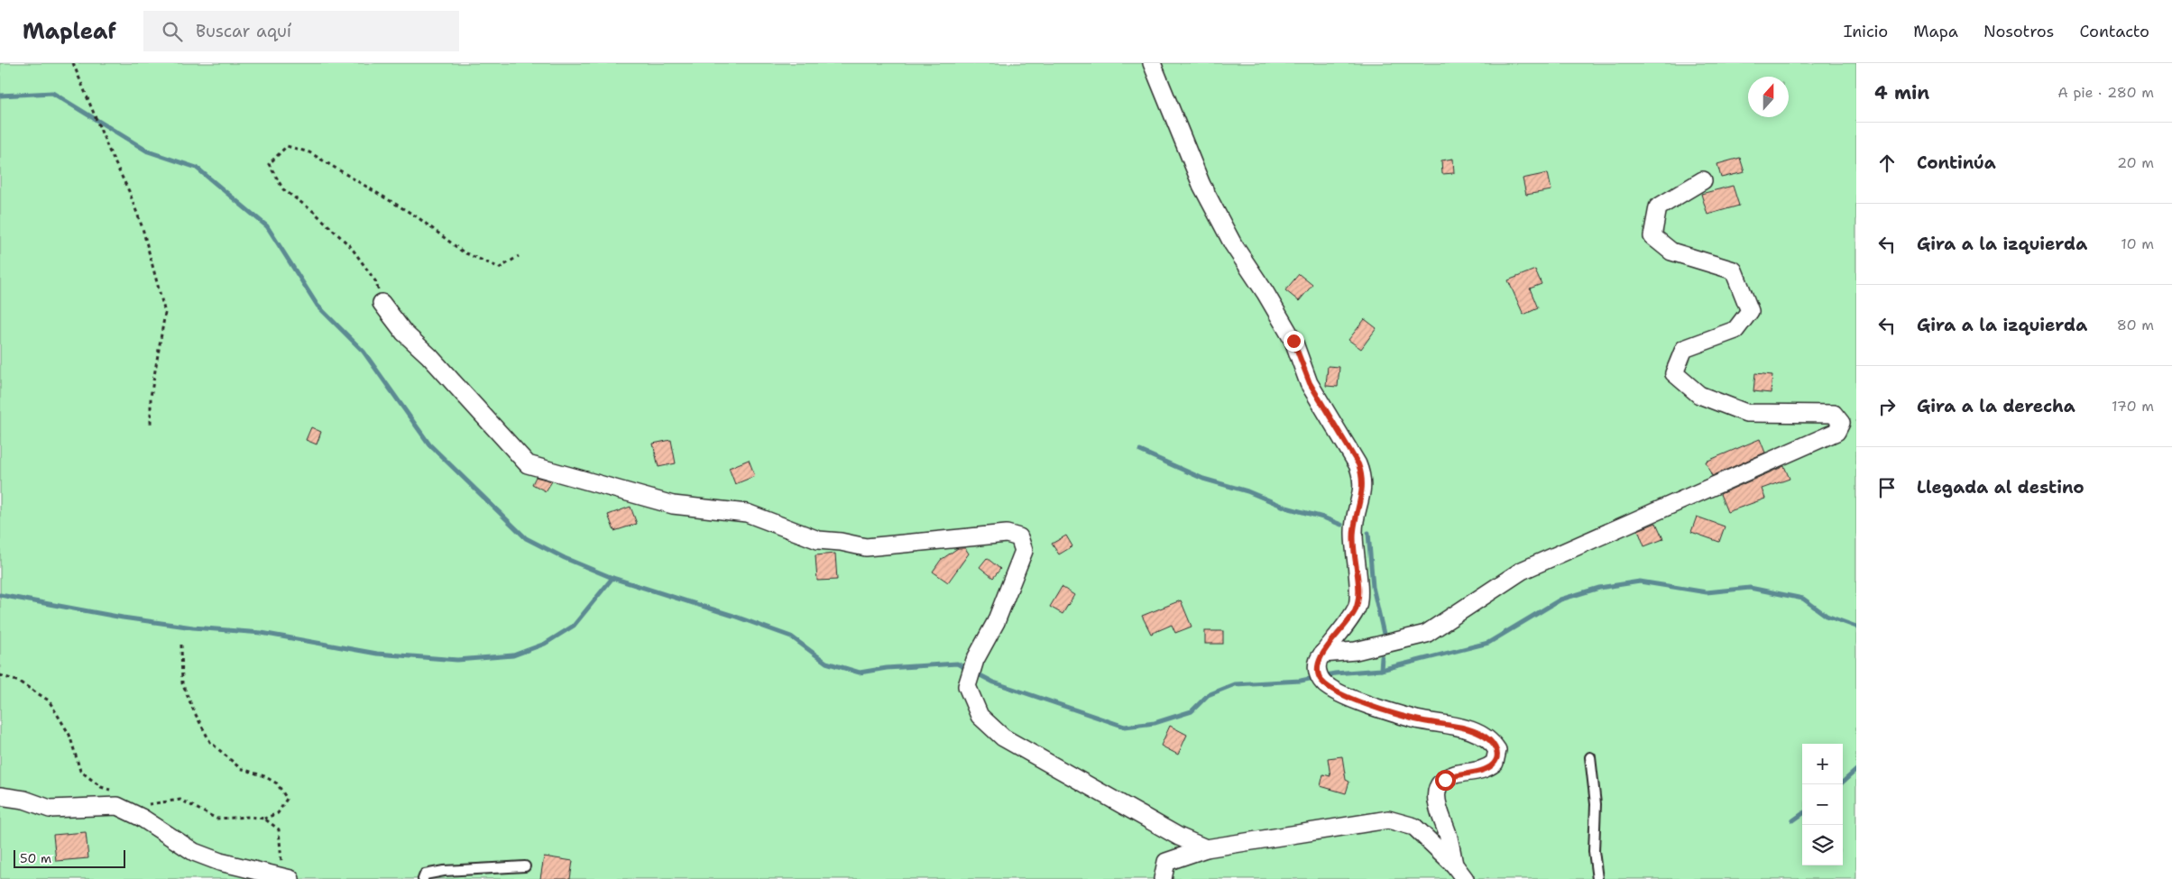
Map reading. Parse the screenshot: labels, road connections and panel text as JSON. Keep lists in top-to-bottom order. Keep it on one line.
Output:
{"scale_bar":"50 m","north":"top","page":{"header":"Mapleaf","search":"Buscar aquí","nav":["Inicio","Mapa","Nosotros","Contacto"],"heading":["4 min","A pie · 280 m"],"list":[["Continúa","20 m"],["Gira a la izquierda","10 m"],["Gira a la izquierda","80 m"],["Gira a la derecha","170 m"],"Llegada al destino"],"map_buttons":["+","−"],"scale":"50 m"}}
